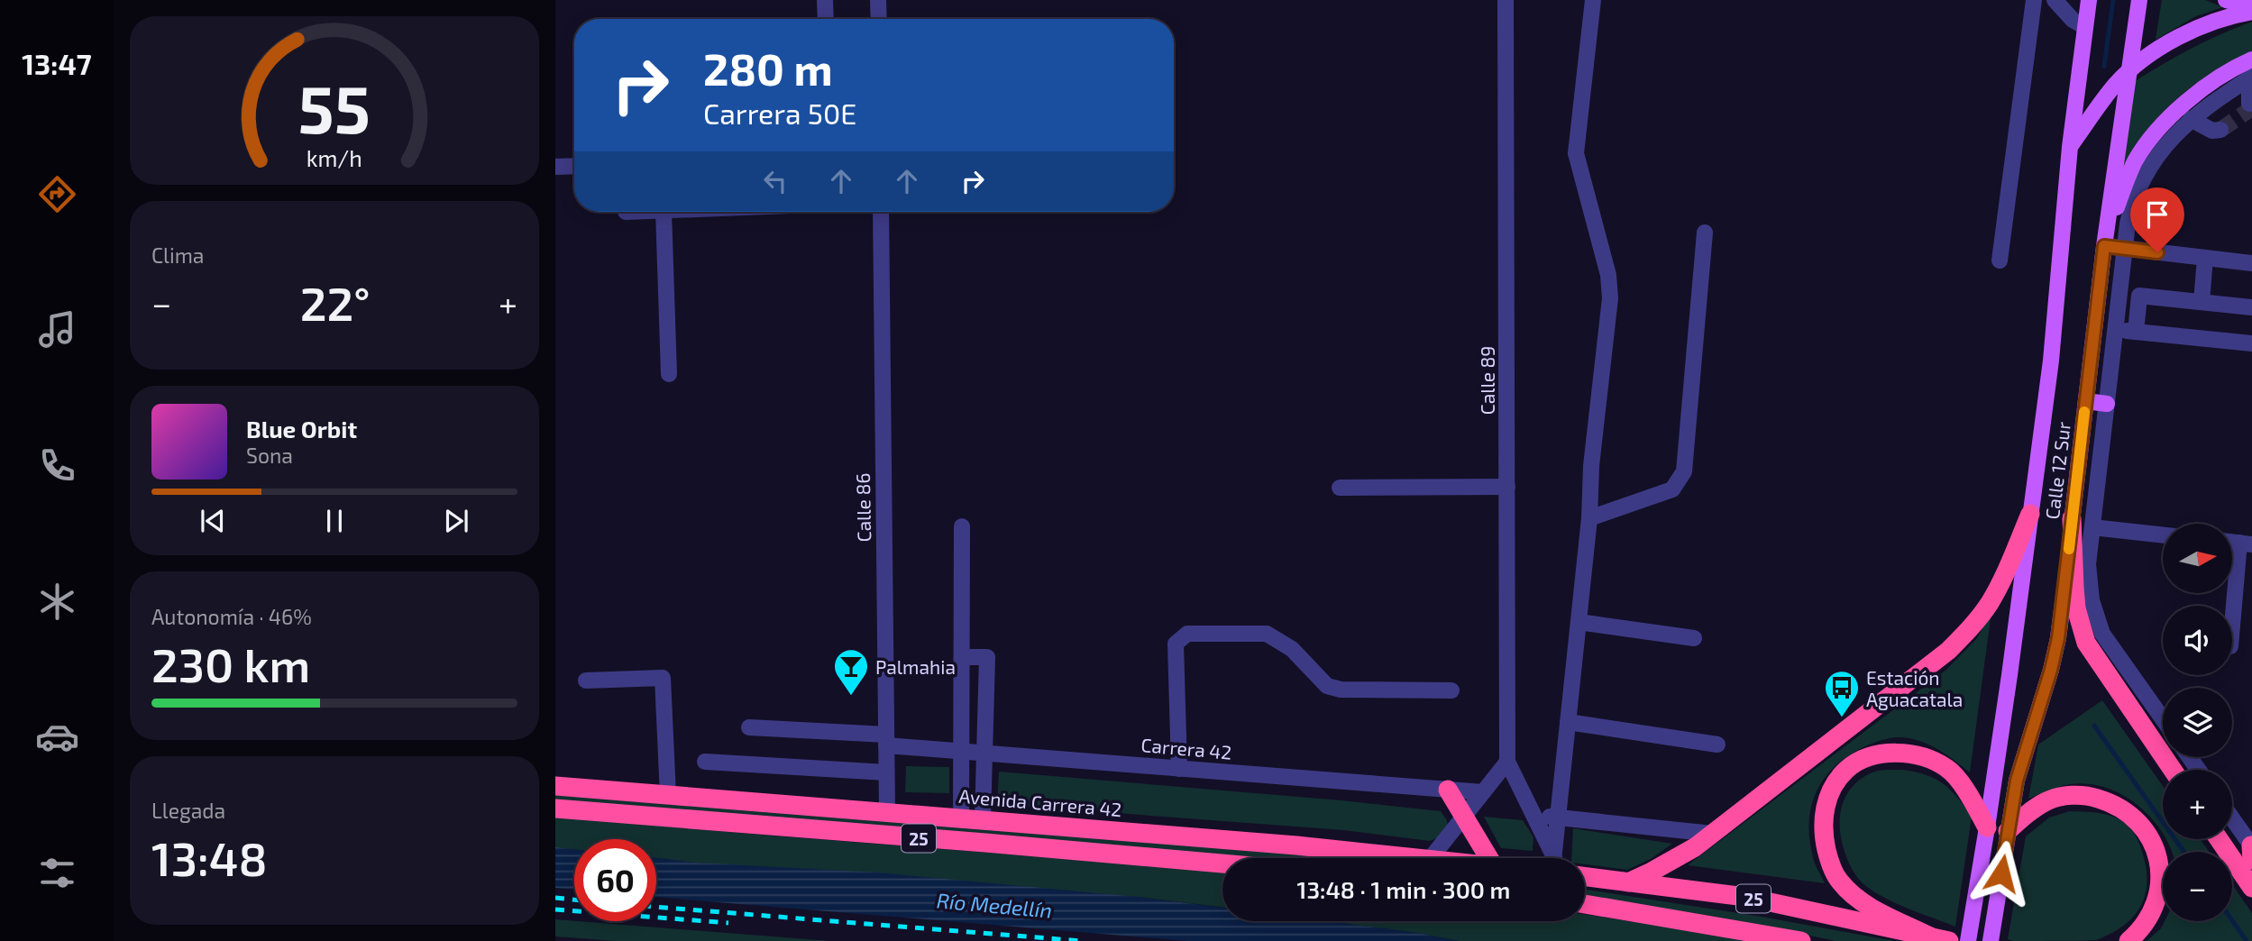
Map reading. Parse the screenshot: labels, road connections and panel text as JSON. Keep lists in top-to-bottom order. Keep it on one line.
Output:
{"streets":{"highway":["Avenida Carrera 42","25"],"main road":["Calle 12 Sur"],"street":["Calle 89","Calle 86","Carrera 42"]},"crossings":[["Calle 86","Carrera 42"],["Calle 86","Avenida Carrera 42"]],"water":["Río Medellín"],"places":{"bar":["Palmahia"],"bus stop":["Estación Aguacatala"]},"north":"right","page":{"tabs":"13:47","turn":["280 m","Carrera 50E"],"tile":["Clima",["Autonomía · 46%","230 km"],["Llegada","13:48"]],"heat":["−","22°","+"],"song":["Blue Orbit","Sona"],"map_buttons":["+","−"],"limit":"60","trip":"13:48 · 1 min · 300 m","gauge":["55","km/h"]}}
